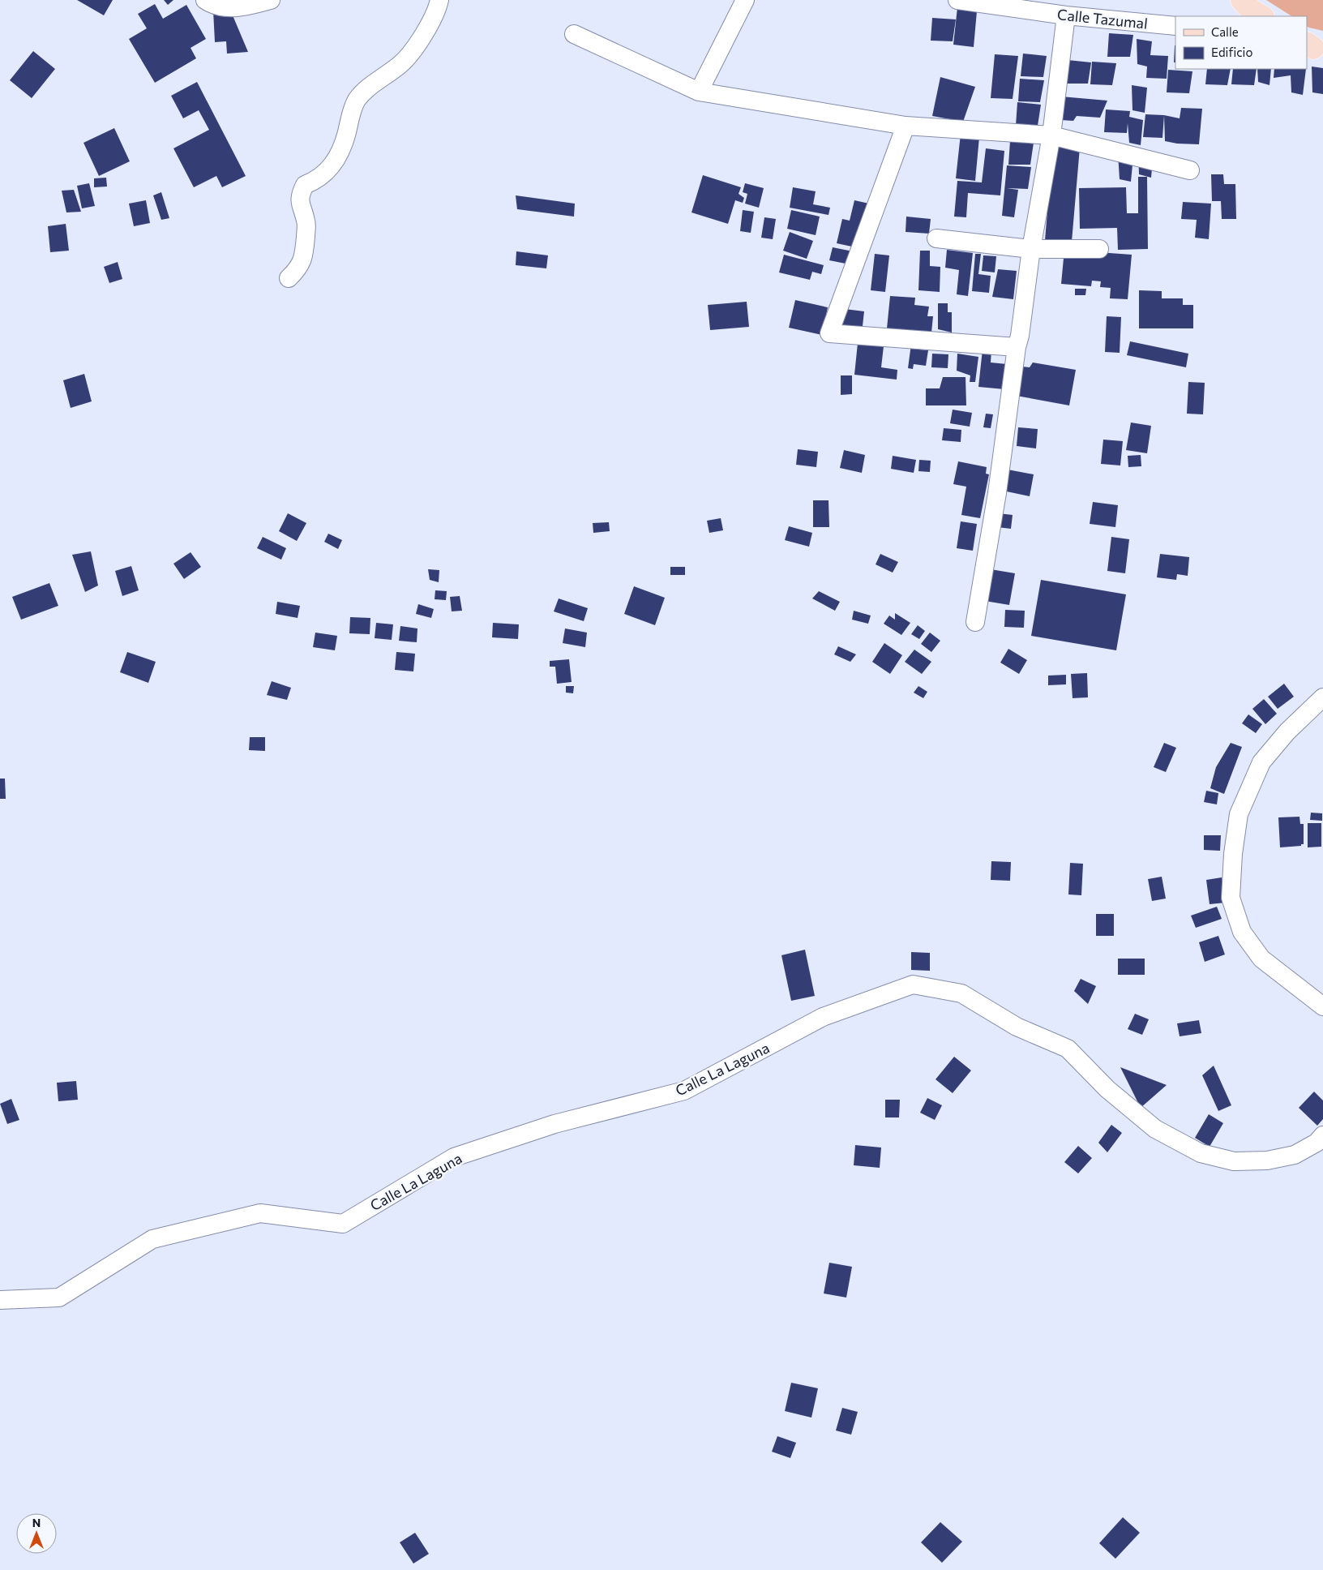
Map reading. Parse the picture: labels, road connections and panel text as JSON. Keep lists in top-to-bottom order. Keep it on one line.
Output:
{"streets":{"street":["Calle Tazumal","Calle La Laguna"]},"legend":["Calle","Edificio"],"north":"top"}
